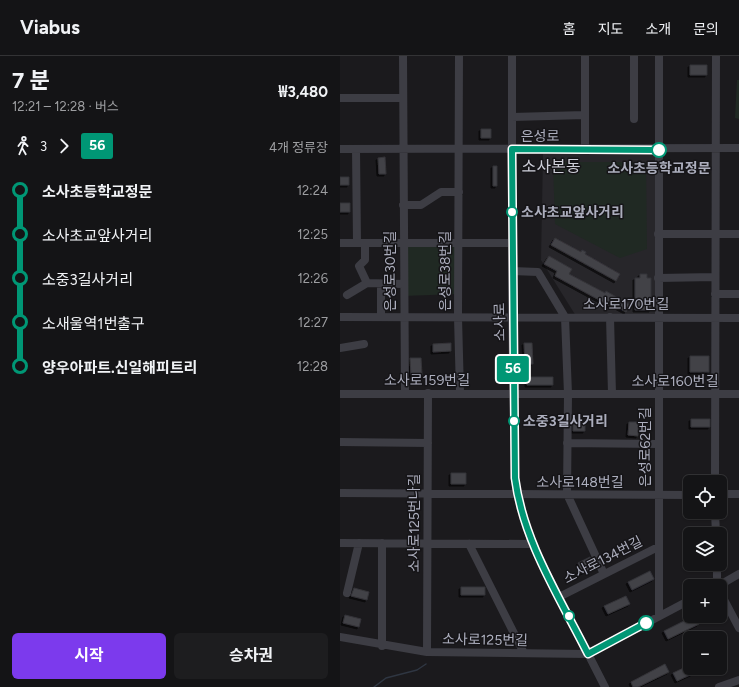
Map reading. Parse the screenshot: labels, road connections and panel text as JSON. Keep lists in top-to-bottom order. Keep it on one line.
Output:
{"streets":{"street":["은성로","은성로30번길","은성로38번길","소사로170번길","소사로","소사로159번길","소사로160번길","은성로62번길","소사로148번길","소사로125번나길","소사로134번길","소사로125번길"]},"crossings":[["은성로","은성로30번길"],["은성로","은성로38번길"],["은성로","소사로"],["은성로","은성로62번길"],["은성로30번길","소사로170번길"],["은성로30번길","소사로159번길"],["은성로38번길","소사로170번길"],["은성로38번길","소사로159번길"],["소사로170번길","소사로"],["소사로170번길","소사로160번길"],["소사로170번길","은성로62번길"],["소사로","소사로159번길"],["소사로","소사로160번길"],["소사로","소사로148번길"],["소사로","소사로134번길"],["소사로","소사로125번길"],["소사로159번길","소사로160번길"],["소사로159번길","소사로125번나길"],["소사로160번길","은성로62번길"],["은성로62번길","소사로148번길"],["은성로62번길","소사로134번길"],["소사로148번길","소사로125번나길"],["소사로125번나길","소사로125번길"]],"districts":["소사본동"],"places":["소사초등학교정문","소사초교앞사거리","소중3길사거리"],"lines":["bus line 56"],"page":{"header":"Viabus","nav":["홈","지도","소개","문의"],"heading":["7 분","12:21 – 12:28 · 버스","₩3,480"],"on_map":"56","legs":["3","56","4개 정류장"],"list":[{"name":"소사초등학교정문","value":"12:24"},{"name":"소사초교앞사거리","value":"12:25"},{"name":"소중3길사거리","value":"12:26"},{"name":"소새울역1번출구","value":"12:27"},{"name":"양우아파트.신일해피트리","value":"12:28"}],"map_buttons":["+","−"],"buttons":["시작","승차권"]}}
